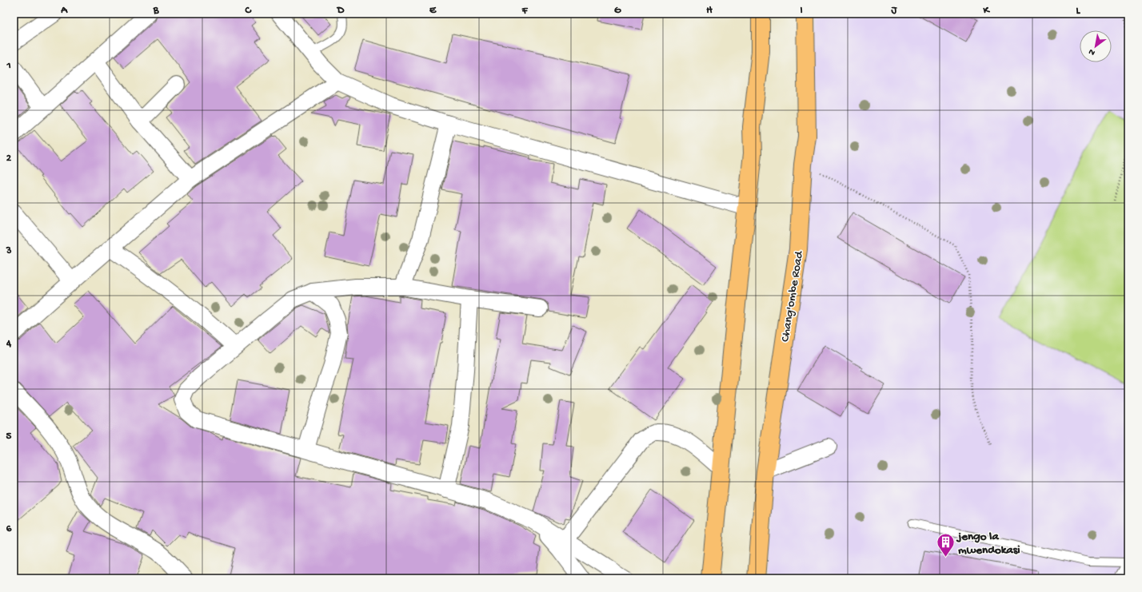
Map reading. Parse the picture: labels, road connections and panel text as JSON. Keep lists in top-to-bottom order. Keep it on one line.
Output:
{"streets":{"main road":["Chang'ombe Road"]},"places":{"building":["jengo la mwendokasi"]},"north":"bottom left","grid":{"columns":["A","B","C","D","E","F","G","H","I","J","K","L"],"rows":["1","2","3","4","5","6"]}}
